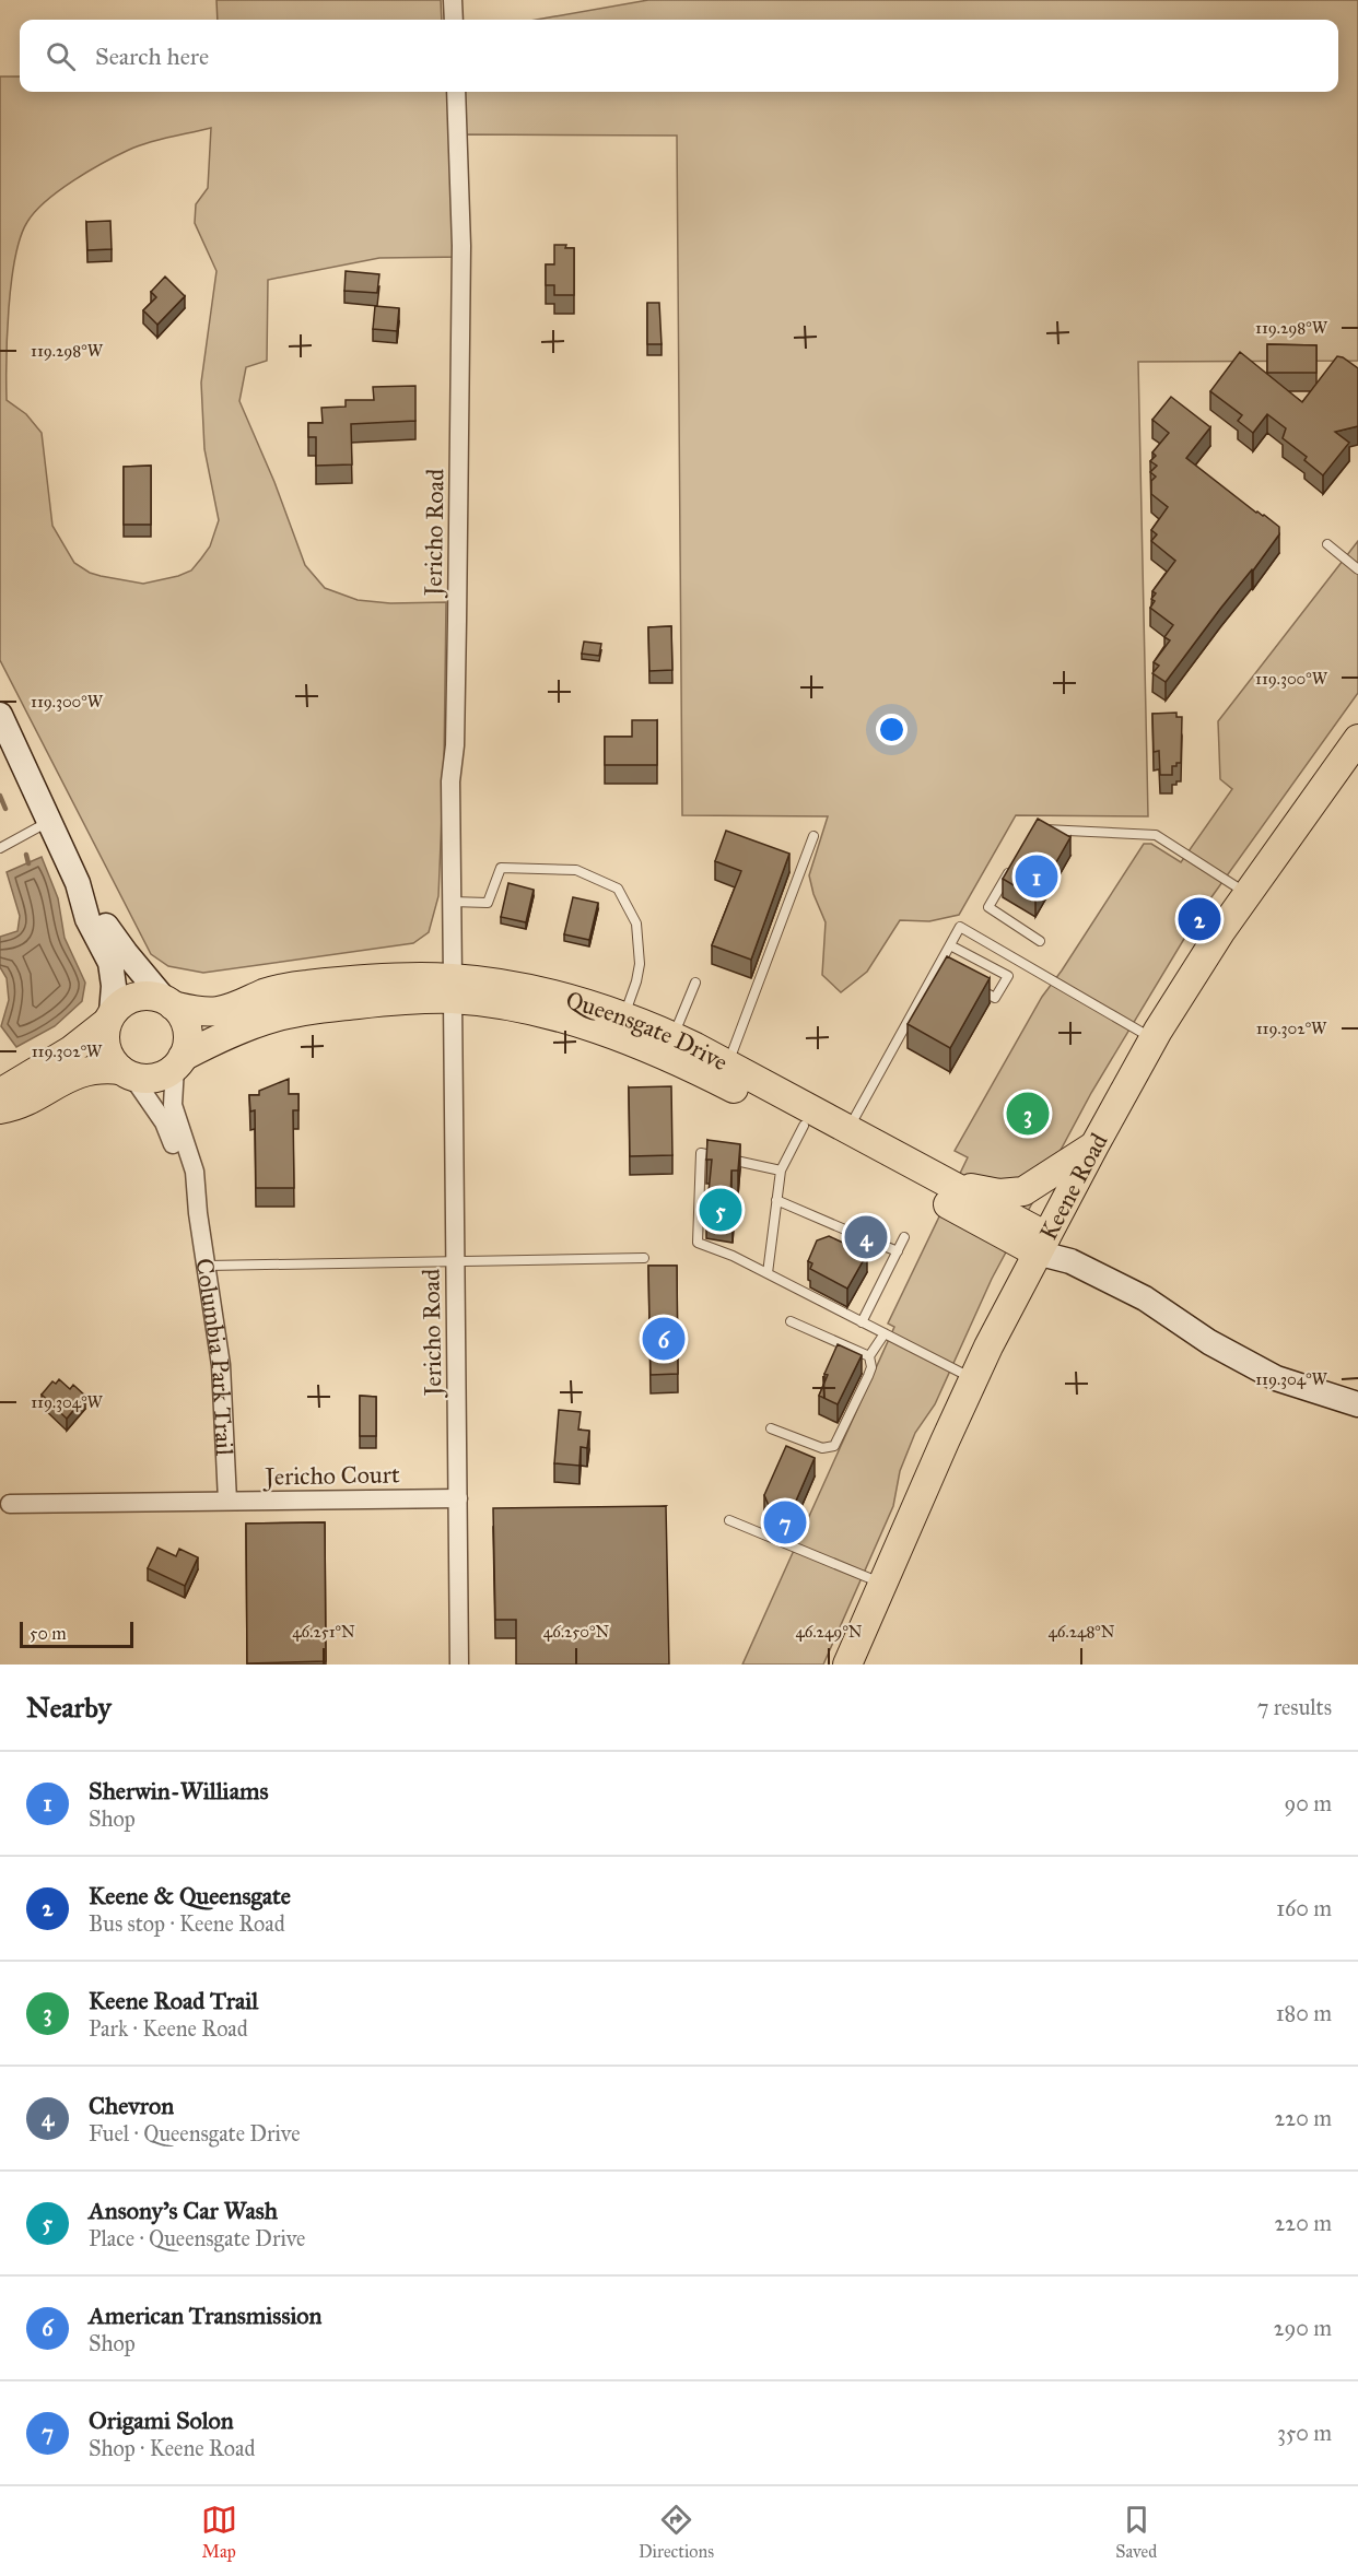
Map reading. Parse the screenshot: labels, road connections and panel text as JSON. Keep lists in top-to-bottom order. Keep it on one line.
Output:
{"streets":{"main road":["Queensgate Drive","Keene Road"],"street":["Jericho Road","Columbia Park Trail","Jericho Court"]},"crossings":[["Jericho Road","Queensgate Drive"],["Jericho Road","Jericho Court"],["Queensgate Drive","Keene Road"],["Queensgate Drive","Columbia Park Trail"],["Columbia Park Trail","Jericho Court"]],"scale_bar":"50 m","page":{"search":"Search here","pins":["1","2","3","5","4","6","7"],"scale":"50 m","heading":["Nearby","7 results"],"list":[{"mark":"1","name":"Sherwin-Williams","note":"Shop","value":"90 m"},{"mark":"2","name":"Keene & Queensgate","note":"Bus stop · Keene Road","value":"160 m"},{"mark":"3","name":"Keene Road Trail","note":"Park · Keene Road","value":"180 m"},{"mark":"4","name":"Chevron","note":"Fuel · Queensgate Drive","value":"220 m"},{"mark":"5","name":"Ansony's Car Wash","note":"Place · Queensgate Drive","value":"220 m"},{"mark":"6","name":"American Transmission","note":"Shop","value":"290 m"},{"mark":"7","name":"Origami Solon","note":"Shop · Keene Road","value":"350 m"}],"nav":["Map","Directions","Saved"]},"coordinates":["119.298°W","119.300°W","119.302°W","119.304°W","46.251°N","46.250°N","46.249°N","46.248°N"]}
